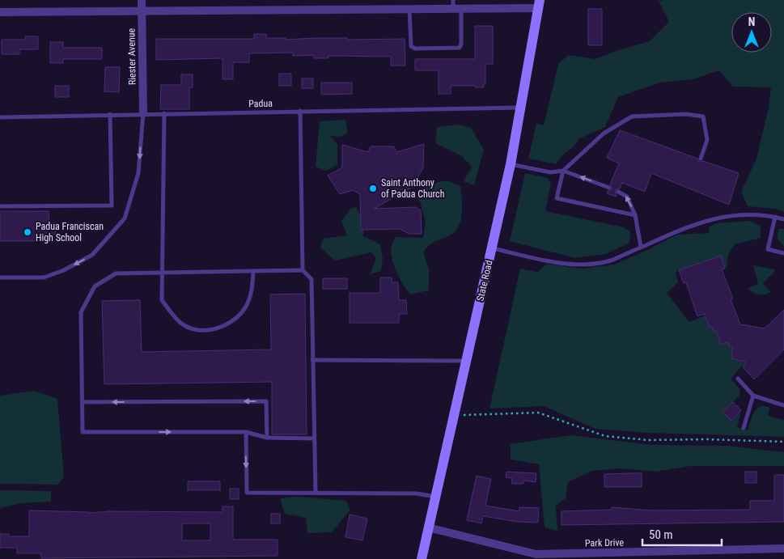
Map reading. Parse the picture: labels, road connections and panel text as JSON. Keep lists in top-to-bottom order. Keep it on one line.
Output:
{"streets":{"main road":["State Road"],"street":["Riester Avenue","Park Drive"],"lane":["Padua"]},"crossings":[["Riester Avenue","Padua"],["Padua","State Road"],["State Road","Park Drive"]],"places":["Saint Anthony of Padua Church","Padua Franciscan High School"],"scale_bar":"50 m","north":"top"}
